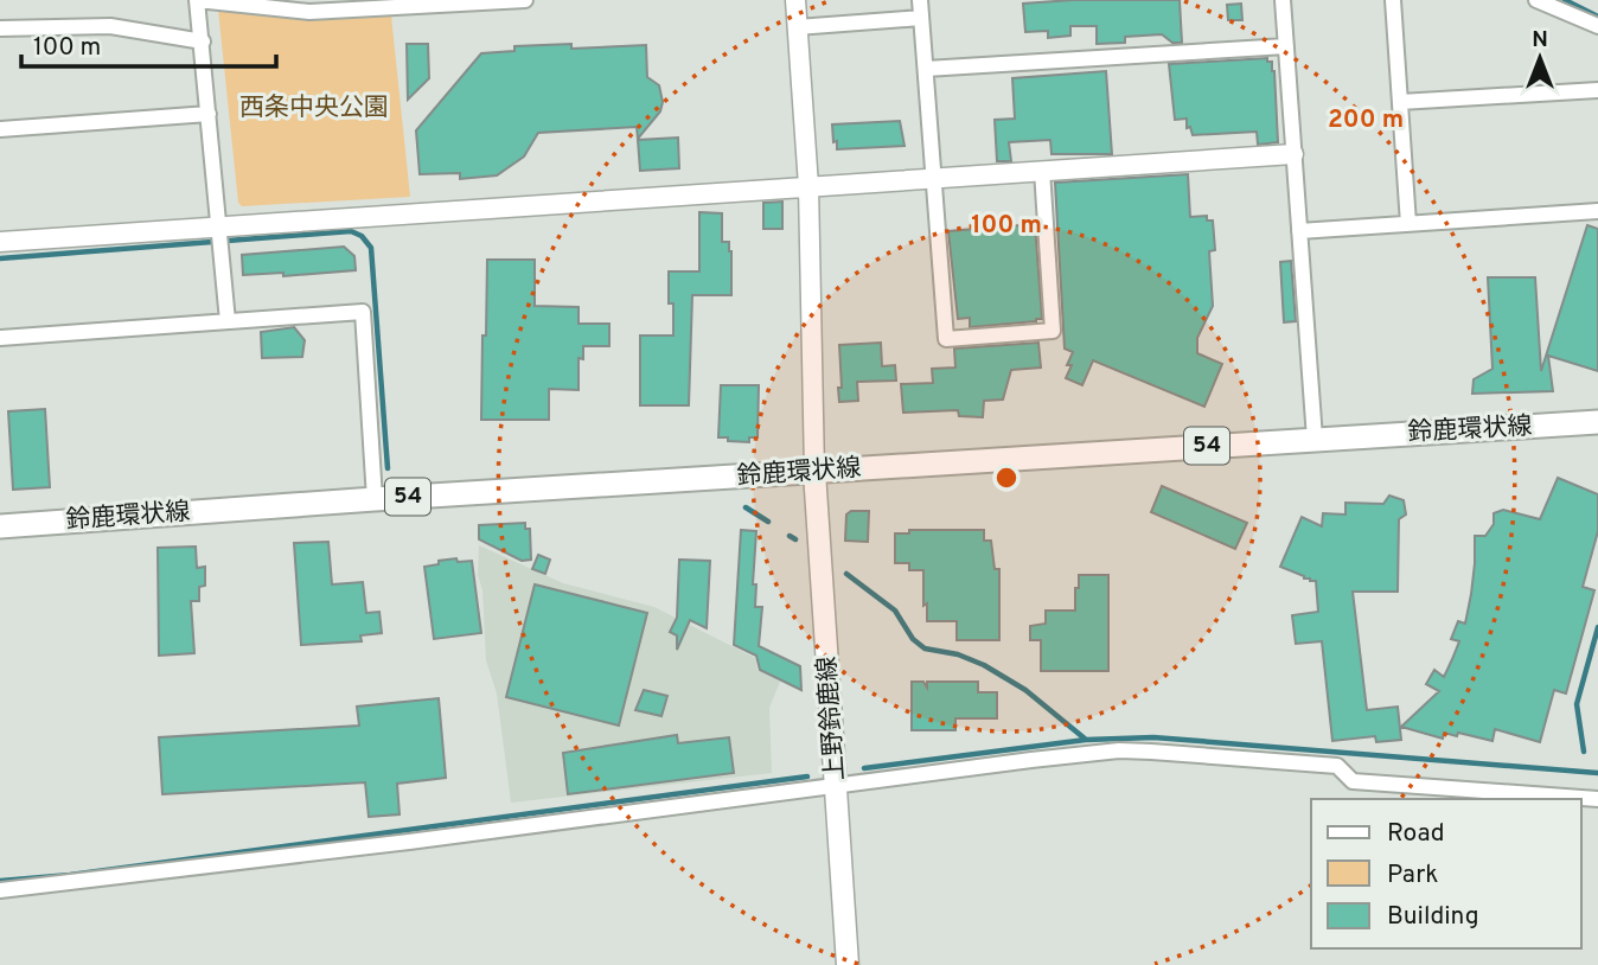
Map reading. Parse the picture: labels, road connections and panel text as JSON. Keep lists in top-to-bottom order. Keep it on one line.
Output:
{"streets":{"main road":["鈴鹿環状線","54","上野鈴鹿線"]},"crossings":[["鈴鹿環状線","上野鈴鹿線"]],"parks":["西条中央公園"],"legend":["Road","Park","Building"],"scale_bar":"100 m","north":"top","rings":["200 m","100 m"]}
